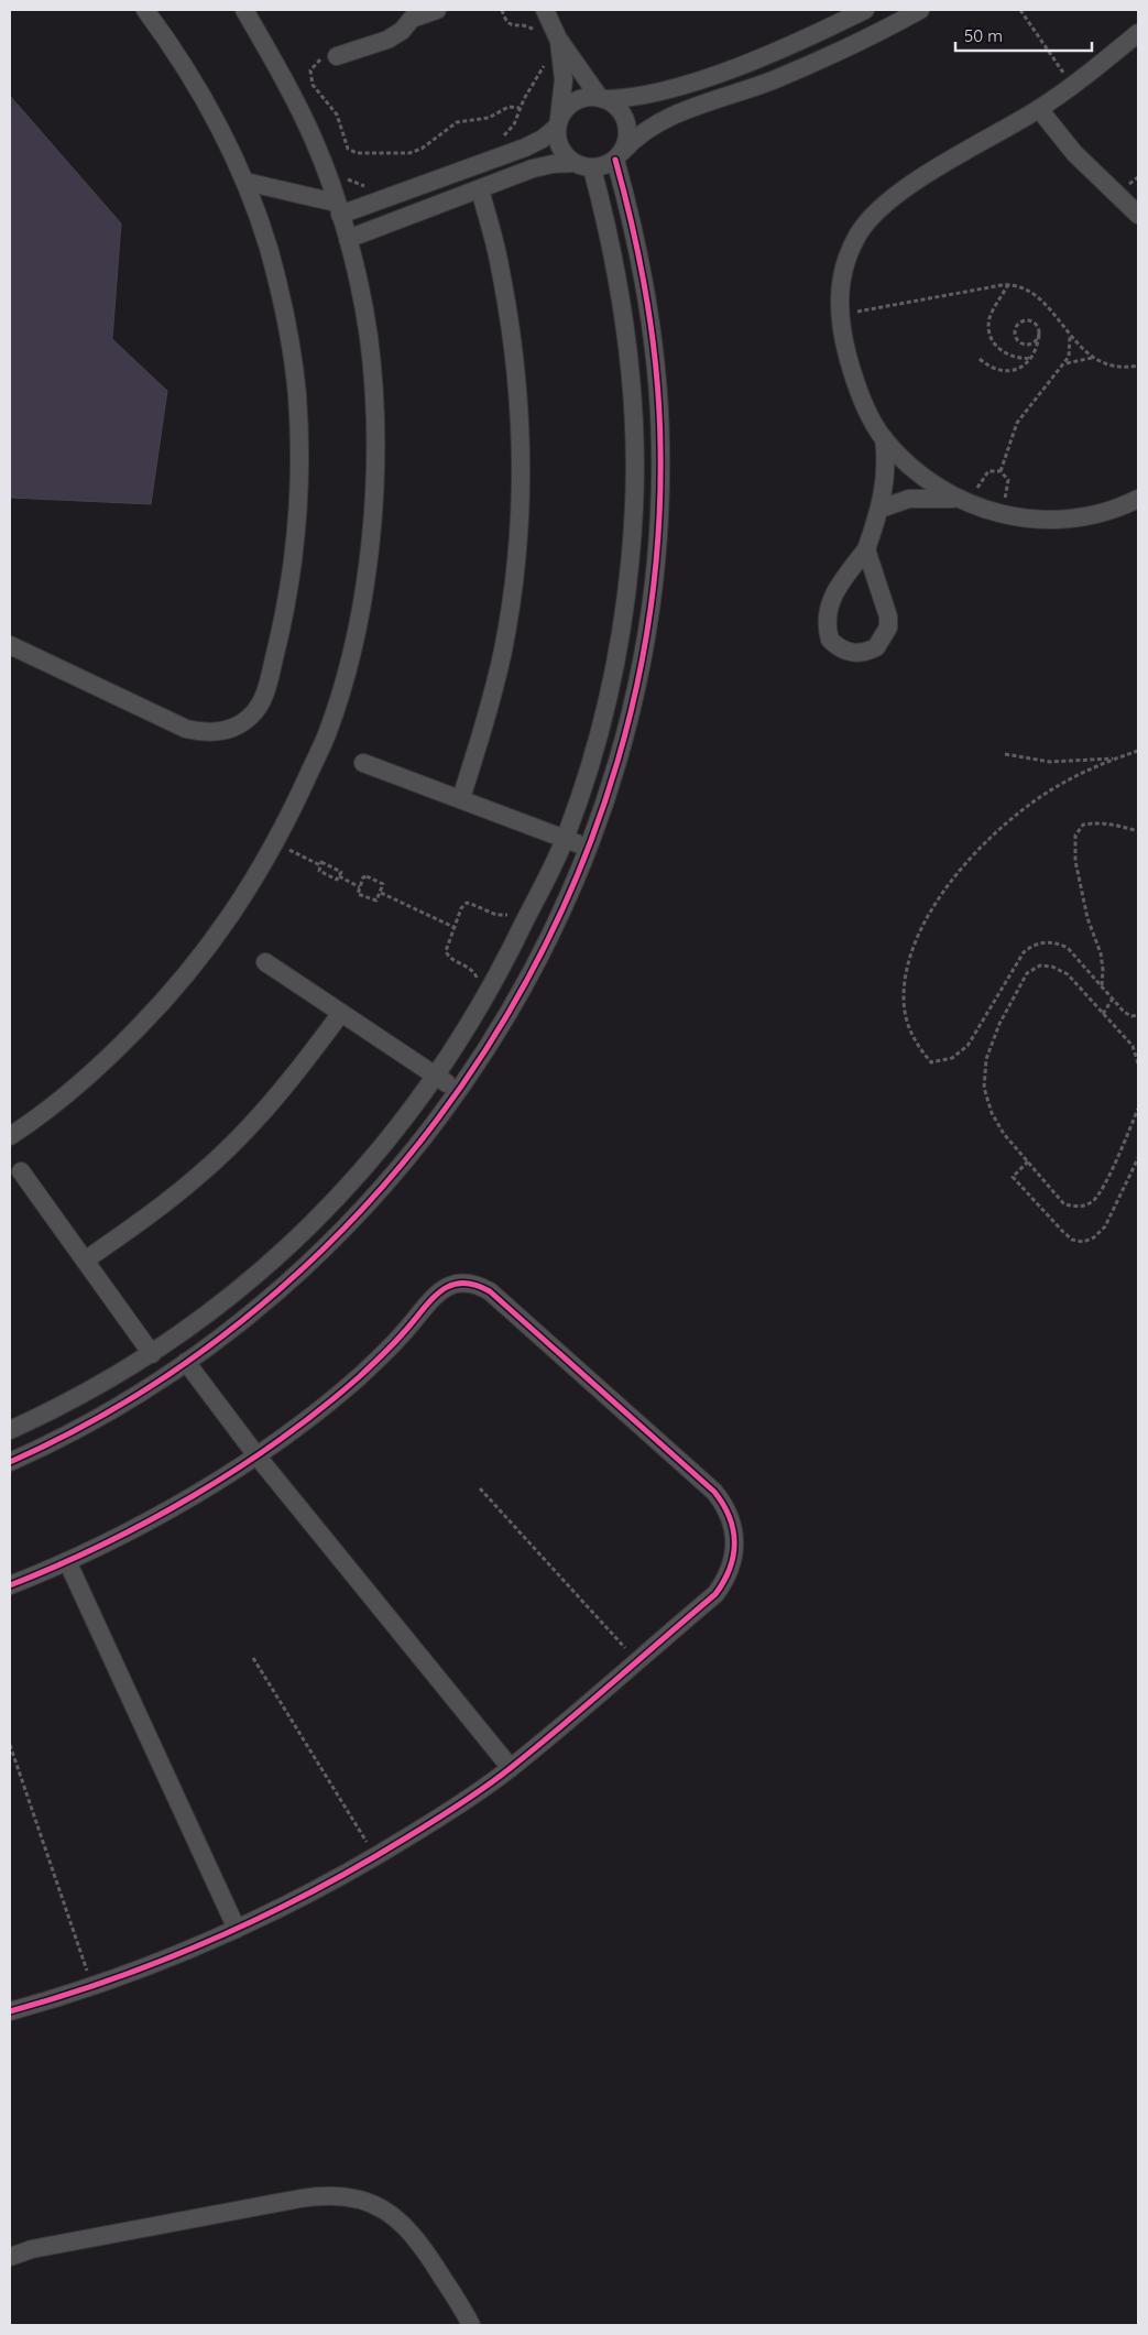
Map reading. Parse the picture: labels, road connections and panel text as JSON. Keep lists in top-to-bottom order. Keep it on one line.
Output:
{"scale_bar":"50 m"}
